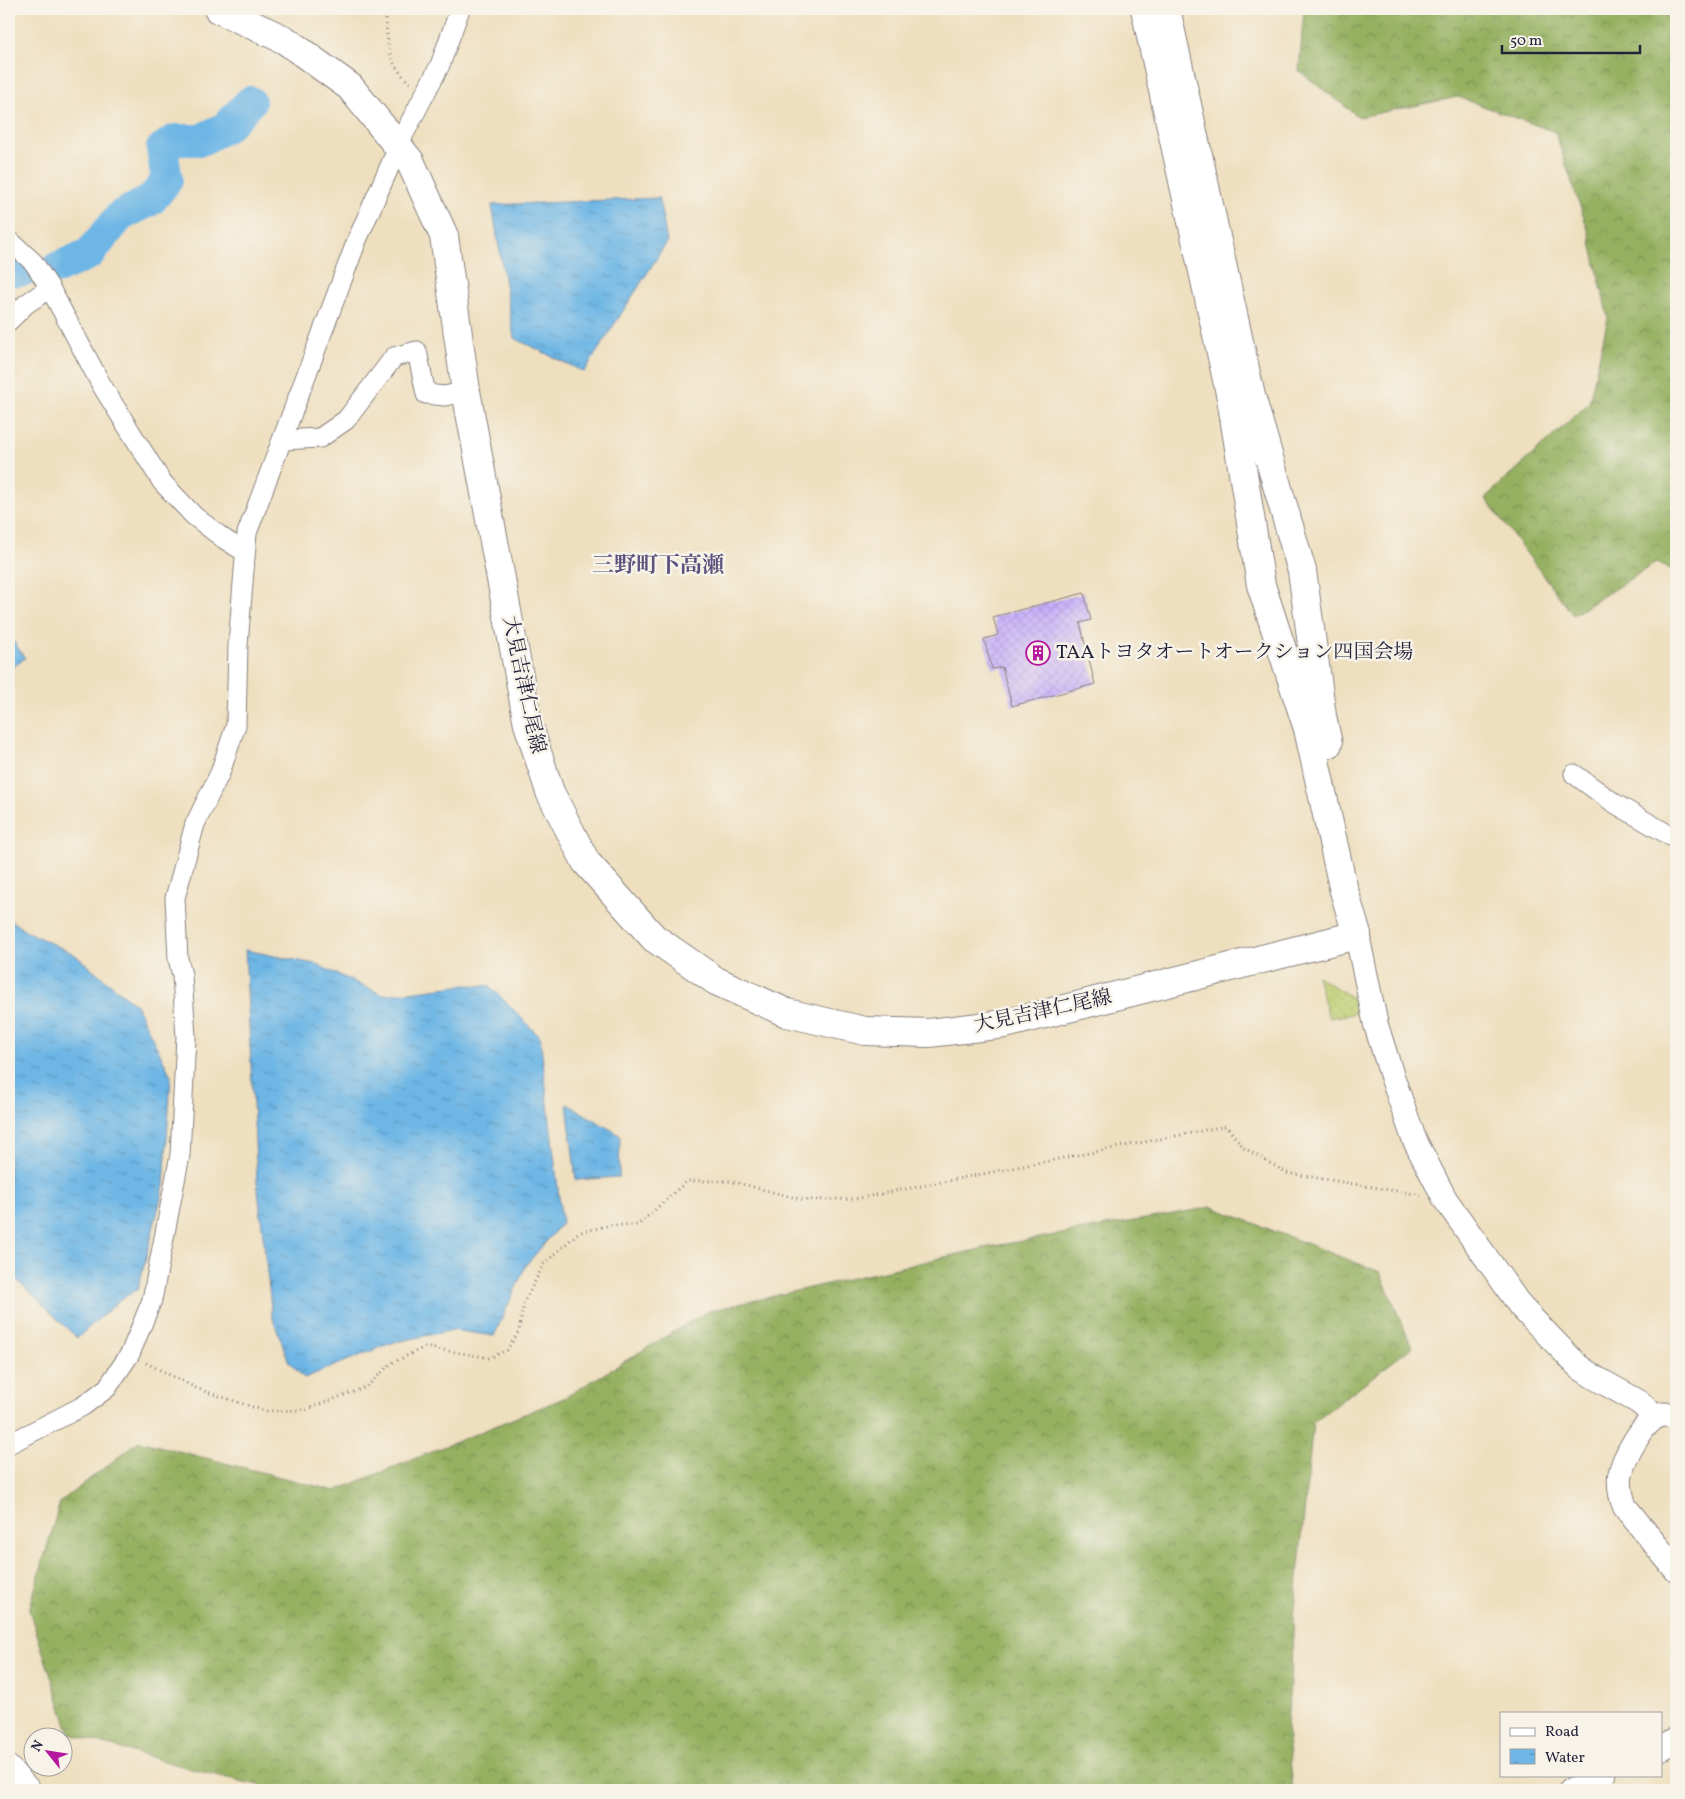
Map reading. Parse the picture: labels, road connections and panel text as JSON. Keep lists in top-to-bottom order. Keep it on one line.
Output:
{"streets":{"main road":["大見吉津仁尾線"]},"districts":["三野町下高瀬"],"places":{"building":["TAAトヨタオートオークション四国会場"]},"legend":["Road","Water"],"scale_bar":"50 m","north":"top left"}
